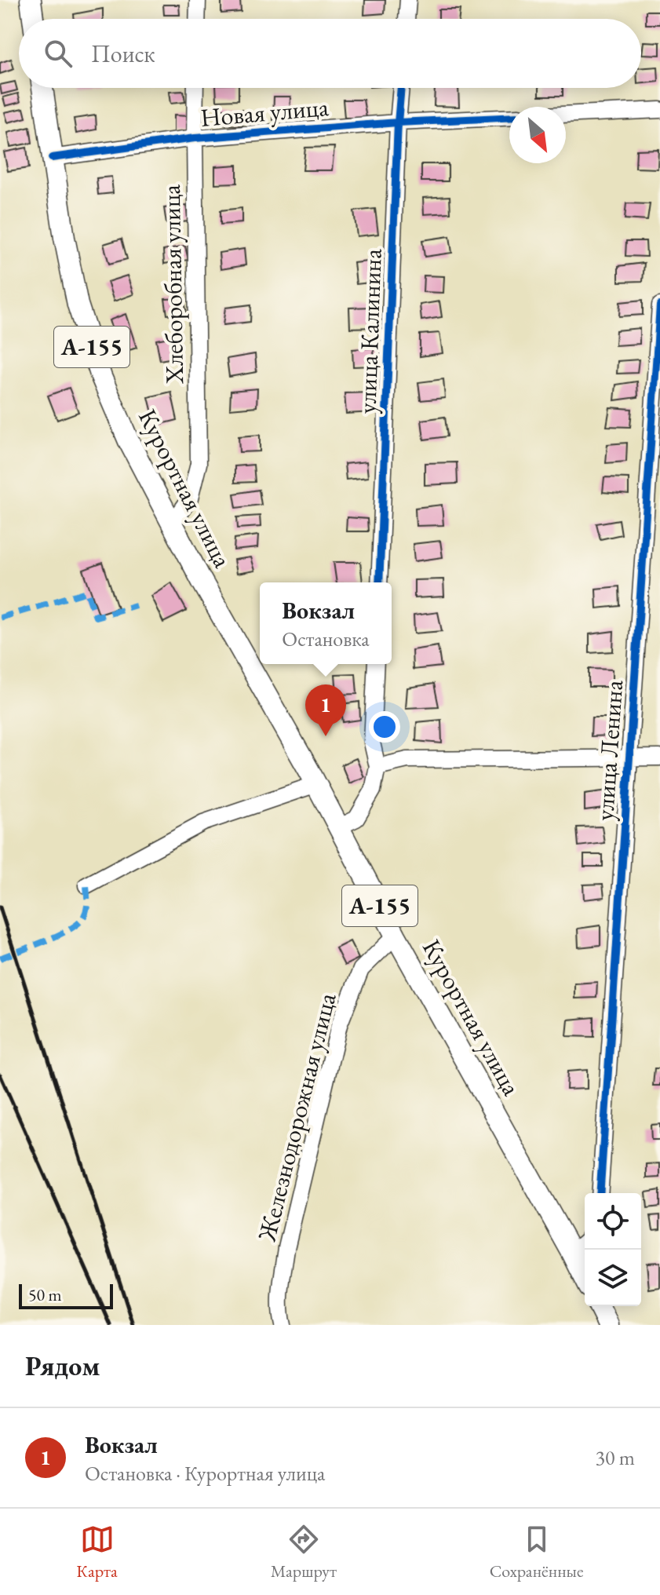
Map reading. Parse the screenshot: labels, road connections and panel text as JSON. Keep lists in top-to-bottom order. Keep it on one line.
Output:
{"streets":{"main road":["А-155","Курортная улица"],"street":["Новая улица","Хлеборобная улица","улица Калинина","улица Ленина","Железнодорожная улица"]},"crossings":[["Новая улица","Хлеборобная улица"],["Новая улица","улица Калинина"],["Новая улица","Курортная улица"],["Хлеборобная улица","Курортная улица"],["Курортная улица","Железнодорожная улица"]],"scale_bar":"50 m","north":"bottom right","page":{"search":"Поиск","popup":["Вокзал","Остановка"],"pins":"1","scale":"50 m","heading":"Рядом","list":[{"mark":"1","name":"Вокзал","note":"Остановка · Курортная улица","value":"30 m"}],"nav":["Карта","Маршрут","Сохранённые"]}}
